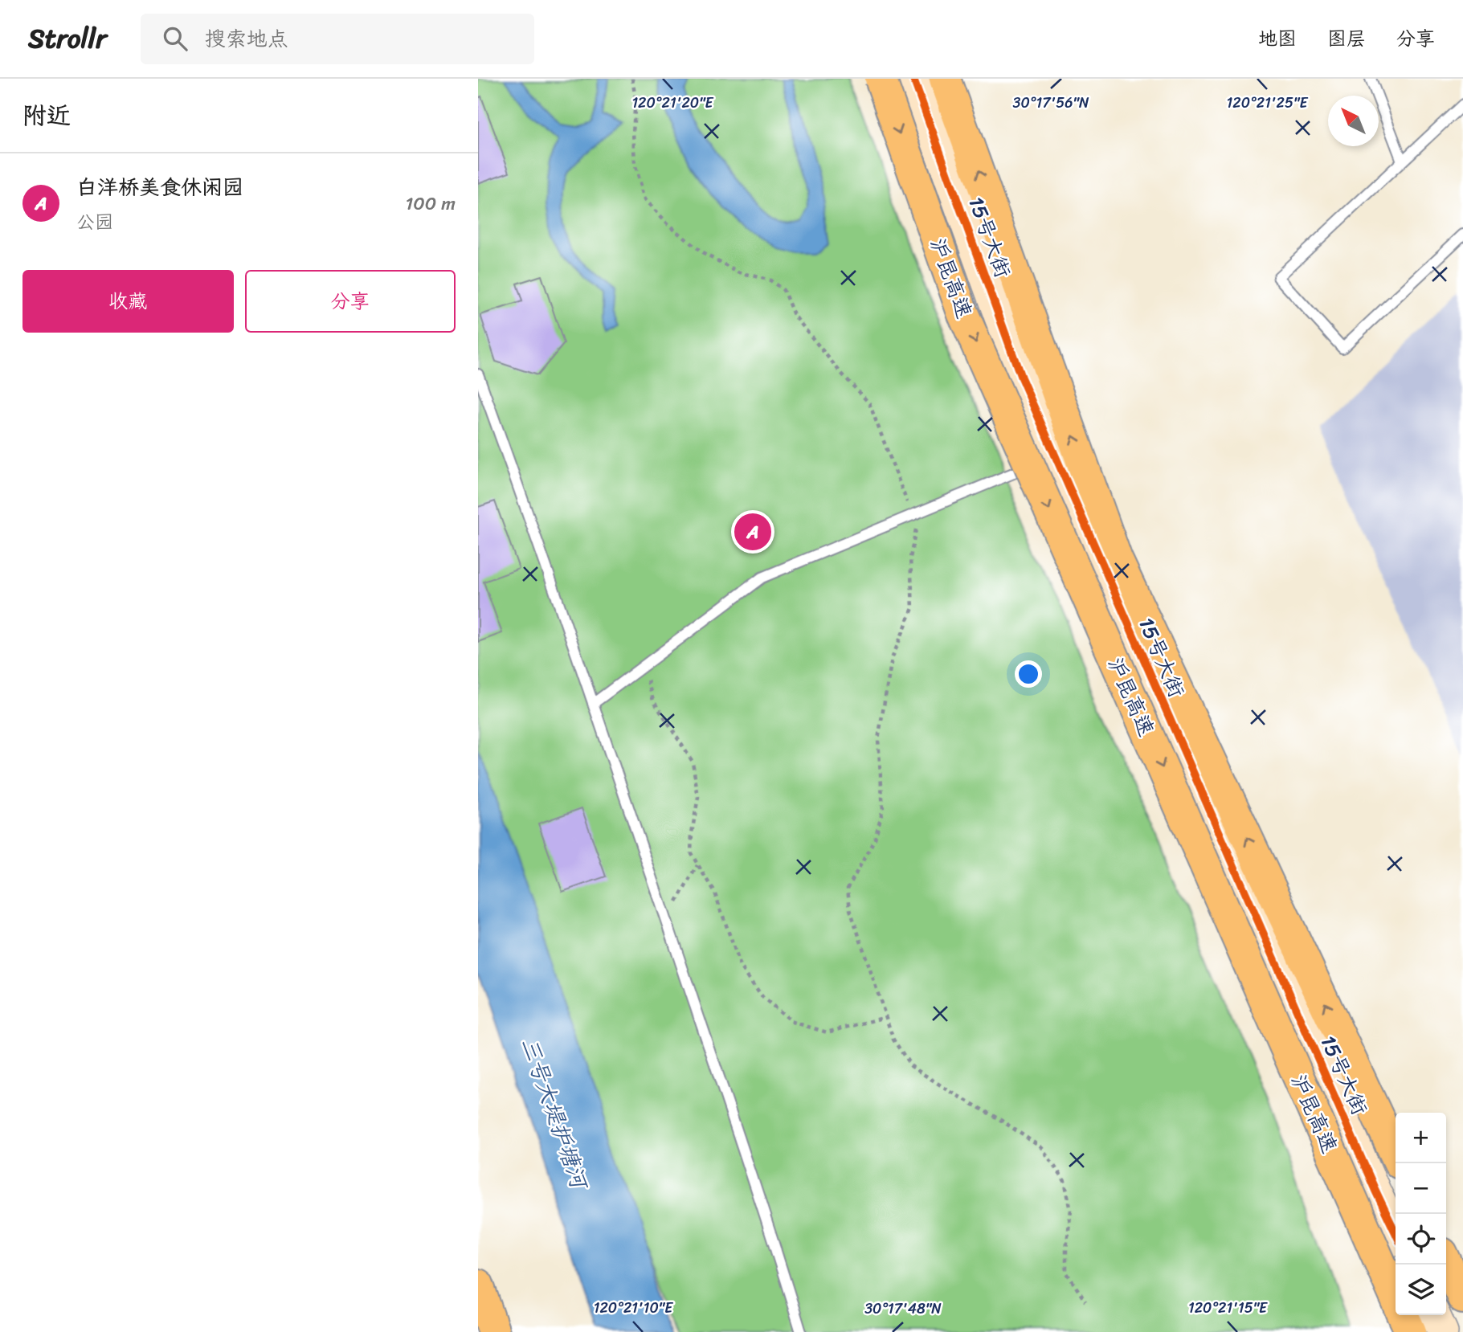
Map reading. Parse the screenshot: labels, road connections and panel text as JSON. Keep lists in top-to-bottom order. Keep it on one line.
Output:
{"streets":{"main road":["沪昆高速"],"street":["15号大街"]},"water":["三号大堤护塘河"],"north":"top left","page":{"header":"Strollr","search":"搜索地点","nav":["地图","图层","分享"],"heading":"附近","list":[{"mark":"A","name":"白洋桥美食休闲园","note":"公园","value":"100 m"}],"buttons":["收藏","分享"],"pins":"A","map_buttons":["+","−"]},"coordinates":["30°17'56\"N","120°21'20\"E","120°21'25\"E","120°21'10\"E","120°21'15\"E","30°17'48\"N"]}
